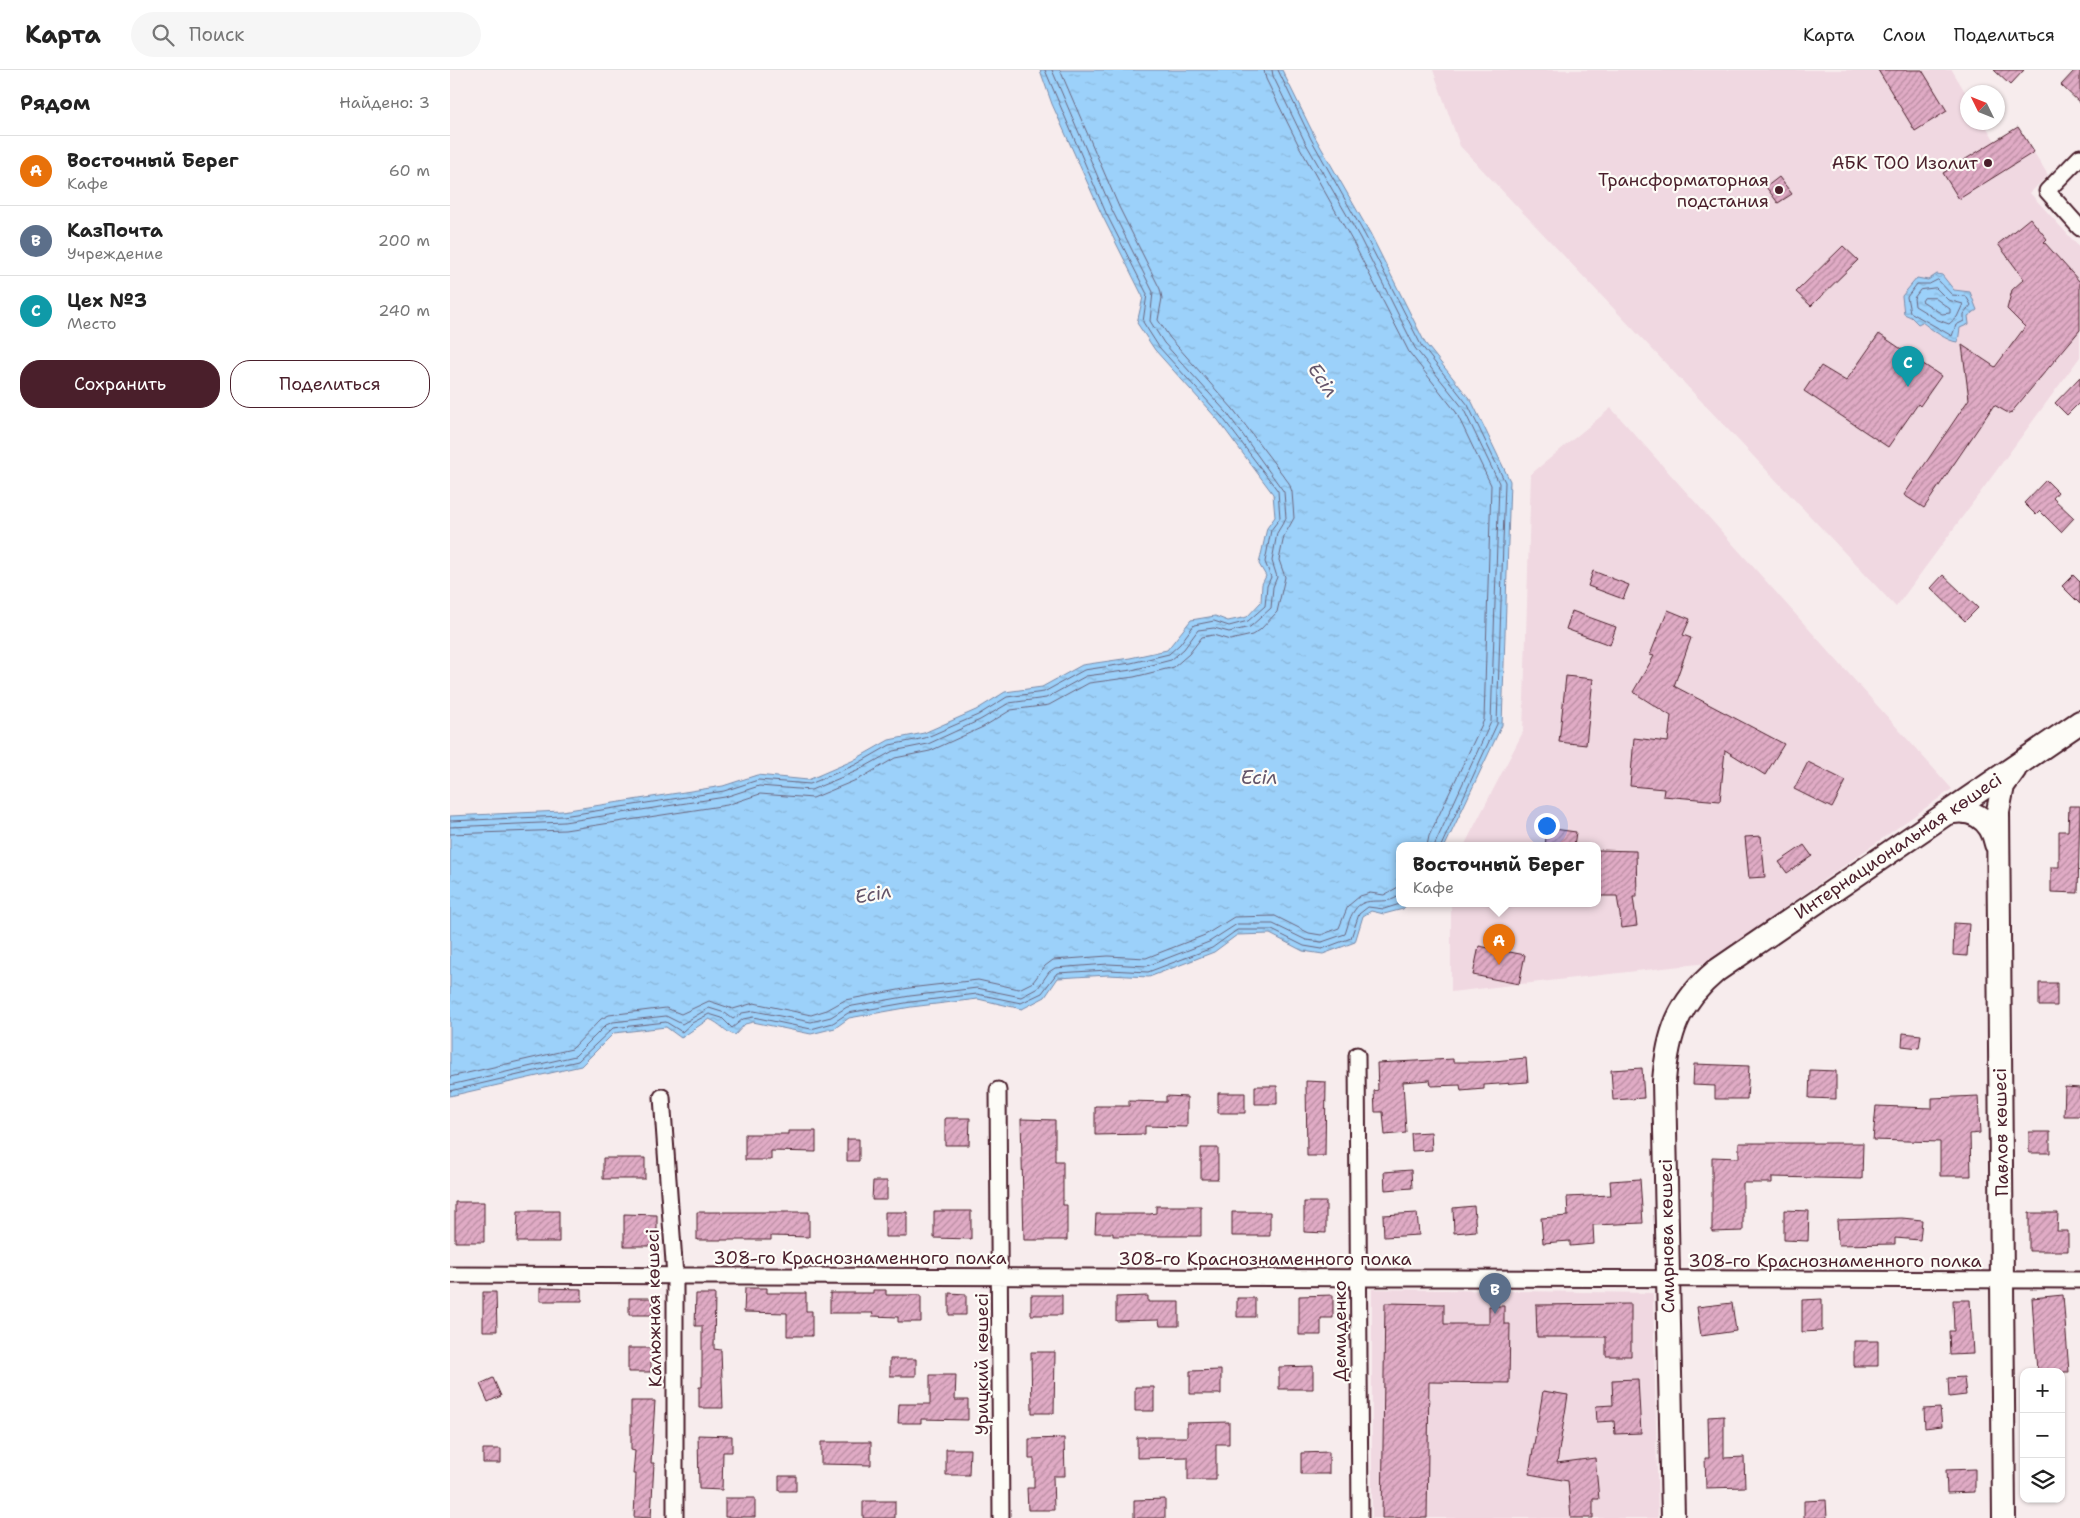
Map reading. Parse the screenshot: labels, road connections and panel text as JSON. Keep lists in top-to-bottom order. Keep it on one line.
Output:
{"streets":{"street":["Интернациональная көшесі","Павлов көшесі","Смирнова көшесі","308-го Краснознаменного полка","Калюжная көшесі","Демиденко","Урицкий көшесі"]},"crossings":[["Интернациональная көшесі","Павлов көшесі"],["Интернациональная көшесі","Смирнова көшесі"],["Павлов көшесі","308-го Краснознаменного полка"],["Смирнова көшесі","308-го Краснознаменного полка"],["308-го Краснознаменного полка","Калюжная көшесі"],["308-го Краснознаменного полка","Демиденко"],["308-го Краснознаменного полка","Урицкий көшесі"]],"water":["Есіл"],"places":["АБК ТОО Изолит","Трансформаторная подстания"],"north":"top left","page":{"header":"Карта","search":"Поиск","nav":["Карта","Слои","Поделиться"],"heading":["Рядом","Найдено: 3"],"list":[{"mark":"A","name":"Восточный Берег","note":"Кафе","value":"60 m"},{"mark":"B","name":"КазПочта","note":"Учреждение","value":"200 m"},{"mark":"C","name":"Цех №3","note":"Место","value":"240 m"}],"buttons":["Сохранить","Поделиться"],"pins":["C","A","B"],"popup":["Восточный Берег","Кафе"],"map_buttons":["+","−"]}}
